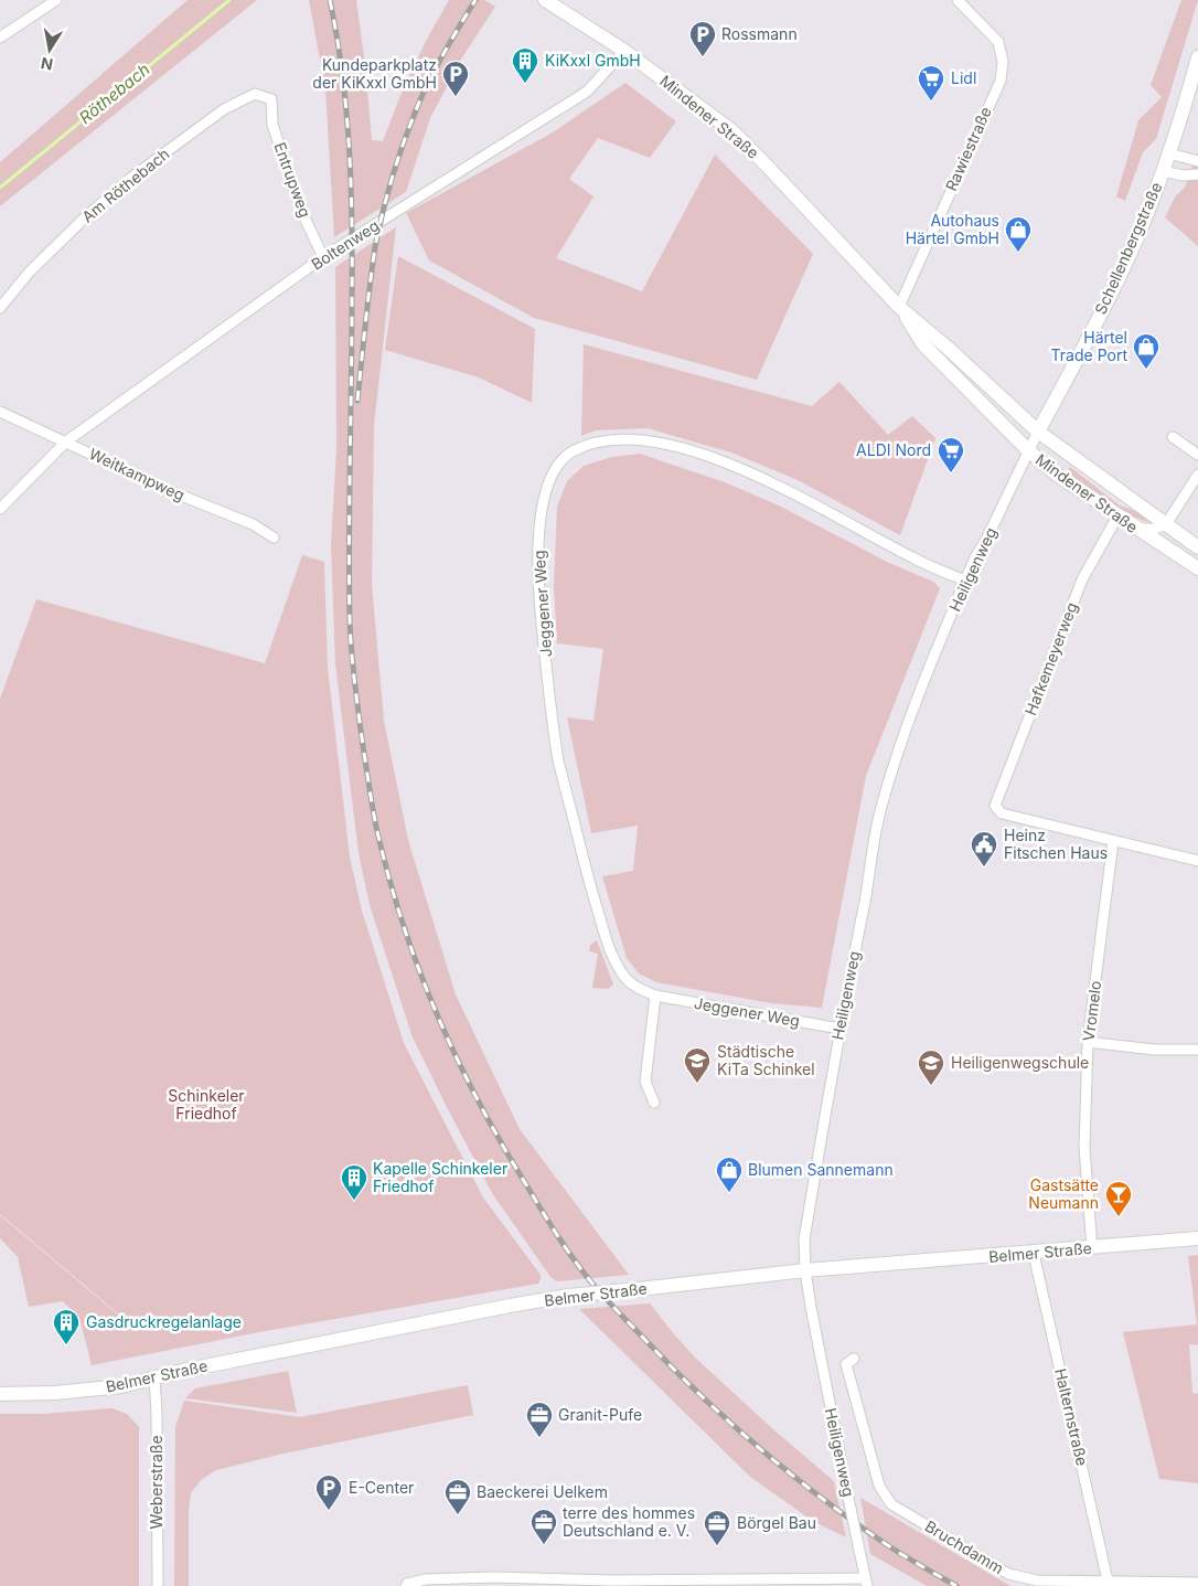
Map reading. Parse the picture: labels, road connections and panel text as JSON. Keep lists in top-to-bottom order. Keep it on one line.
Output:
{"streets":{"street":["Mindener Straße","Rawiestraße","Entrupweg","Am Röthebach","Boltenweg","Schellenbergstraße","Weitkampweg","Heiligenweg","Jeggener Weg","Hafkemeyerweg","Vromelo","Belmer Straße","Halternstraße","Weberstraße","Bruchdamm"]},"crossings":[["Mindener Straße","Rawiestraße"],["Mindener Straße","Boltenweg"],["Mindener Straße","Schellenbergstraße"],["Mindener Straße","Heiligenweg"],["Mindener Straße","Hafkemeyerweg"],["Entrupweg","Am Röthebach"],["Entrupweg","Boltenweg"],["Boltenweg","Weitkampweg"],["Schellenbergstraße","Heiligenweg"],["Heiligenweg","Jeggener Weg"],["Heiligenweg","Belmer Straße"],["Hafkemeyerweg","Vromelo"],["Vromelo","Belmer Straße"],["Belmer Straße","Halternstraße"],["Belmer Straße","Weberstraße"],["Halternstraße","Bruchdamm"]],"water":["Röthebach"],"parks":["Schinkeler Friedhof"],"places":{"parking":["Rossmann","Kundeparkplatz der KiKxxl GmbH","E-Center"],"building":["KiKxxl GmbH","Kapelle Schinkeler Friedhof","Gasdruckregelanlage"],"supermarket":["Lidl","ALDI Nord"],"shop":["Autohaus Härtel GmbH","Härtel Trade Port","Blumen Sannemann"],"public building":["Heinz Fitschen Haus"],"school or university":["Städtische KiTa Schinkel","Heiligenwegschule"],"bar":["Gastsätte Neumann"],"office":["Granit-Pufe","Baeckerei Uelkem","terre des hommes Deutschland e. V.","Börgel Bau"]},"north":"bottom"}
